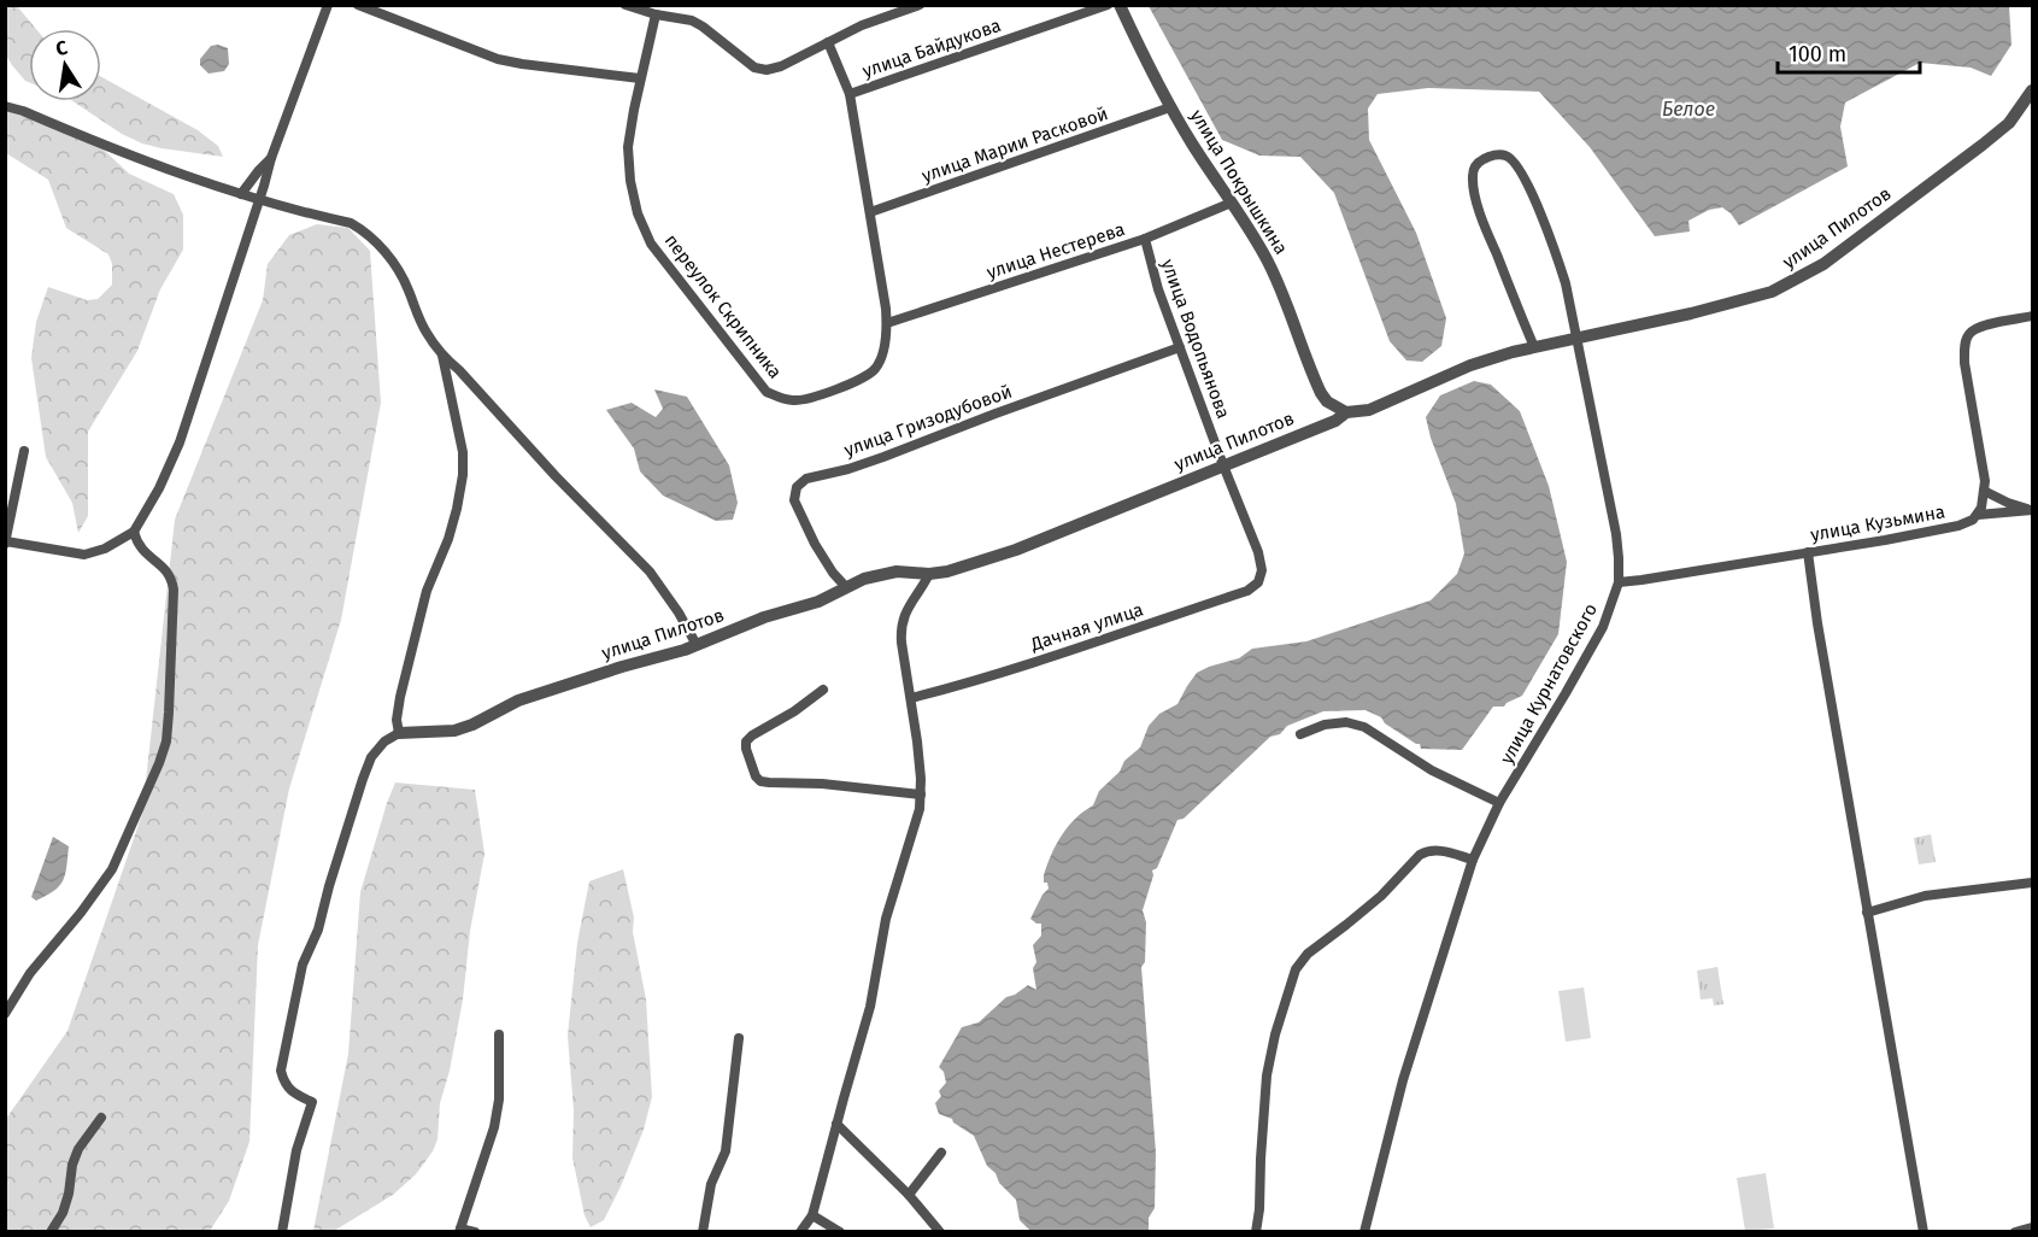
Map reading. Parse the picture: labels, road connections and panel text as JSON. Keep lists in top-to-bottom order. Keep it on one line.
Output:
{"streets":{"street":["улица Байдукова","улица Марии Расковой","улица Покрышкина","улица Пилотов","улица Нестерева","переулок Скрипника","улица Водопьянова","улица Гризодубовой","улица Кузьмина","Дачная улица","улица Курнатовского"]},"crossings":[["улица Байдукова","переулок Скрипника"],["улица Марии Расковой","улица Покрышкина"],["улица Марии Расковой","переулок Скрипника"],["улица Покрышкина","улица Пилотов"],["улица Покрышкина","улица Нестерева"],["улица Пилотов","улица Водопьянова"],["улица Пилотов","улица Гризодубовой"],["улица Пилотов","улица Курнатовского"],["улица Нестерева","переулок Скрипника"],["улица Нестерева","улица Водопьянова"],["улица Водопьянова","улица Гризодубовой"],["улица Водопьянова","Дачная улица"],["улица Кузьмина","улица Курнатовского"]],"water":["Белое"],"scale_bar":"100 m","north":"top"}
